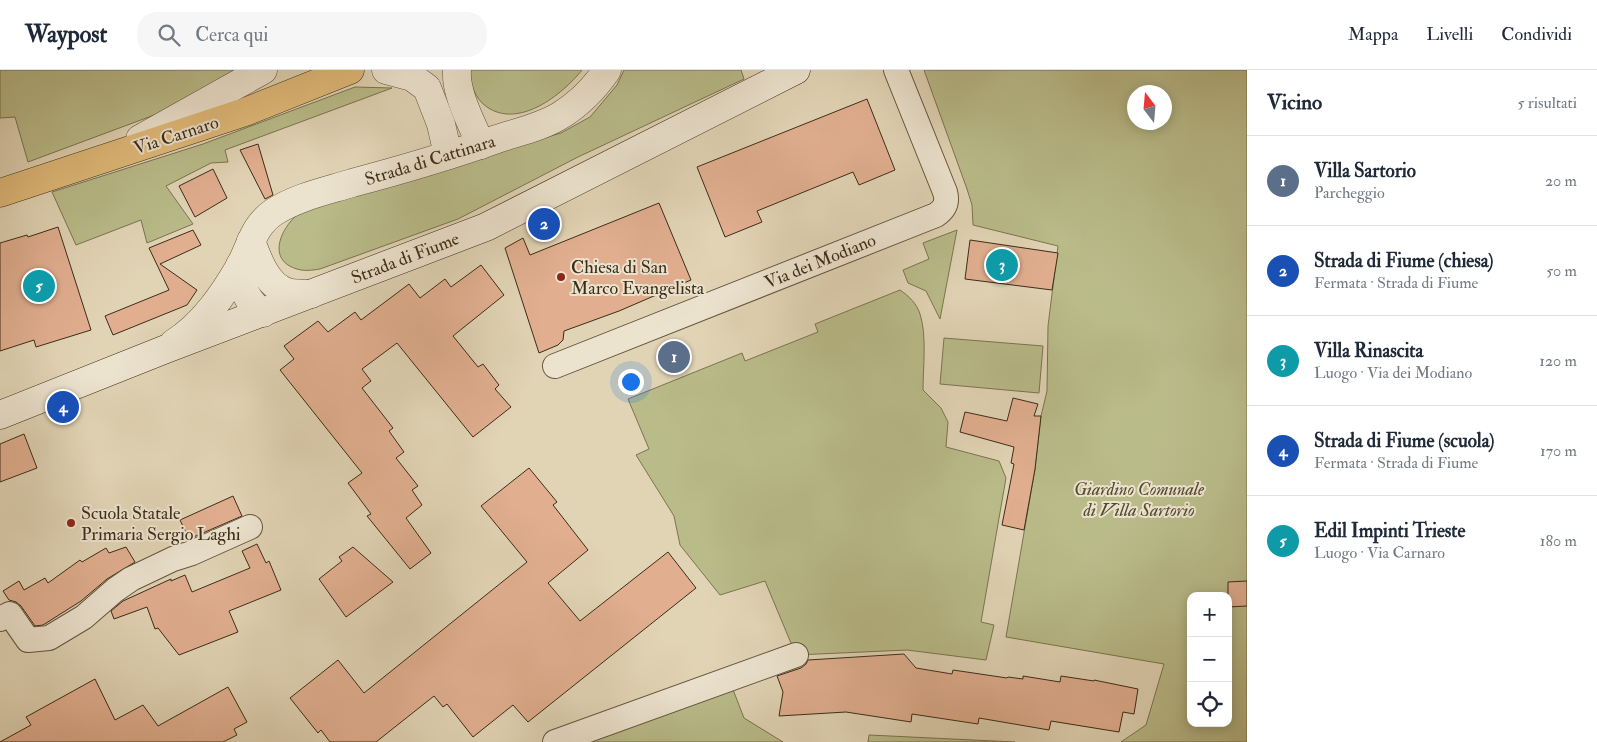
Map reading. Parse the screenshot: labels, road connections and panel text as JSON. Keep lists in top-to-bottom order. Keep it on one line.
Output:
{"streets":{"main road":["Via Carnaro"],"street":["Strada di Cattinara","Strada di Fiume","Via dei Modiano"]},"parks":["Giardino Comunale di Villa Sartorio"],"places":["Chiesa di San Marco Evangelista","Scuola Statale Primaria Sergio Laghi"],"north":"top","page":{"header":"Waypost","search":"Cerca qui","nav":["Mappa","Livelli","Condividi"],"heading":["Vicino","5 risultati"],"list":[{"mark":"1","name":"Villa Sartorio","note":"Parcheggio","value":"20 m"},{"mark":"2","name":"Strada di Fiume (chiesa)","note":"Fermata · Strada di Fiume","value":"50 m"},{"mark":"3","name":"Villa Rinascita","note":"Luogo · Via dei Modiano","value":"120 m"},{"mark":"4","name":"Strada di Fiume (scuola)","note":"Fermata · Strada di Fiume","value":"170 m"},{"mark":"5","name":"Edil Impinti Trieste","note":"Luogo · Via Carnaro","value":"180 m"}],"pins":["2","3","5","1","4"],"map_buttons":["+","−"]}}
